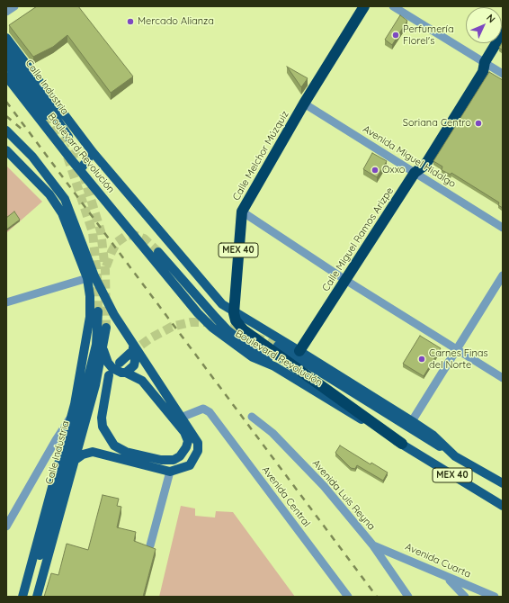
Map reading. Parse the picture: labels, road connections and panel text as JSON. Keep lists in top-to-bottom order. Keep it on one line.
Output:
{"streets":{"highway":["Calle Melchor Múzquiz","Calle Miguel Ramos Arizpe","MEX 40"],"main road":["Calle Industria","Boulevard Revolución"],"street":["Avenida Miguel Hidalgo","Avenida Luis Reyna","Avenida Central","Avenida Cuarta"]},"crossings":[["Boulevard Revolución","MEX 40"],["Calle Melchor Múzquiz","Avenida Miguel Hidalgo"],["Calle Melchor Múzquiz","MEX 40"],["Avenida Miguel Hidalgo","Calle Miguel Ramos Arizpe"],["Calle Miguel Ramos Arizpe","MEX 40"],["Avenida Luis Reyna","Avenida Cuarta"]],"places":["Mercado Alianza","Perfumería Florel's","Soriana Centro","Oxxo","Carnes Finas del Norte"],"north":"top right"}
